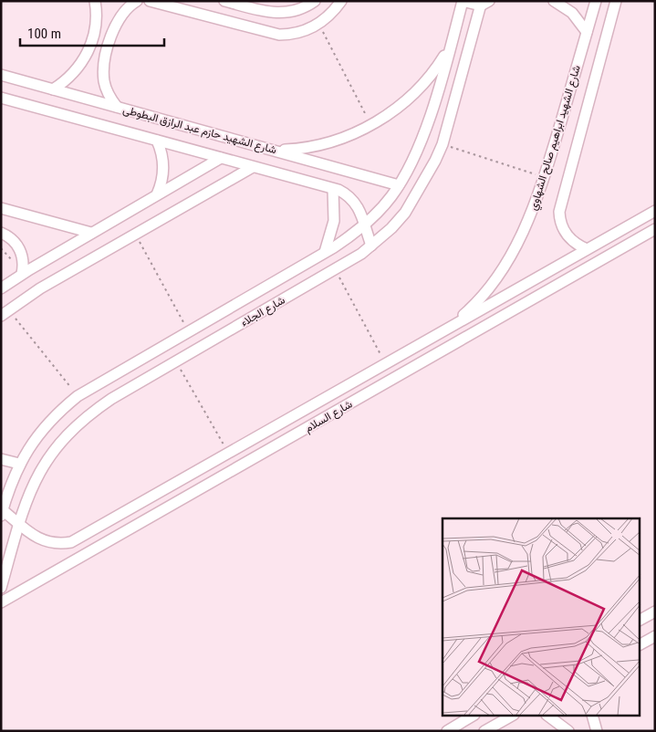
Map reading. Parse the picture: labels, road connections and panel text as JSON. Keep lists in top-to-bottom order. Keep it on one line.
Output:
{"streets":{"street":["شارع الشهيد حازم عبد الرازق البطوطى","شارع الشهيد ابراهيم صالح الشهاوي","شارع الجلاء","شارع السلام"]},"crossings":[["شارع الشهيد حازم عبد الرازق البطوطى","شارع الجلاء"],["شارع الشهيد ابراهيم صالح الشهاوي","شارع السلام"],["شارع الجلاء","شارع السلام"]],"scale_bar":"100 m"}
